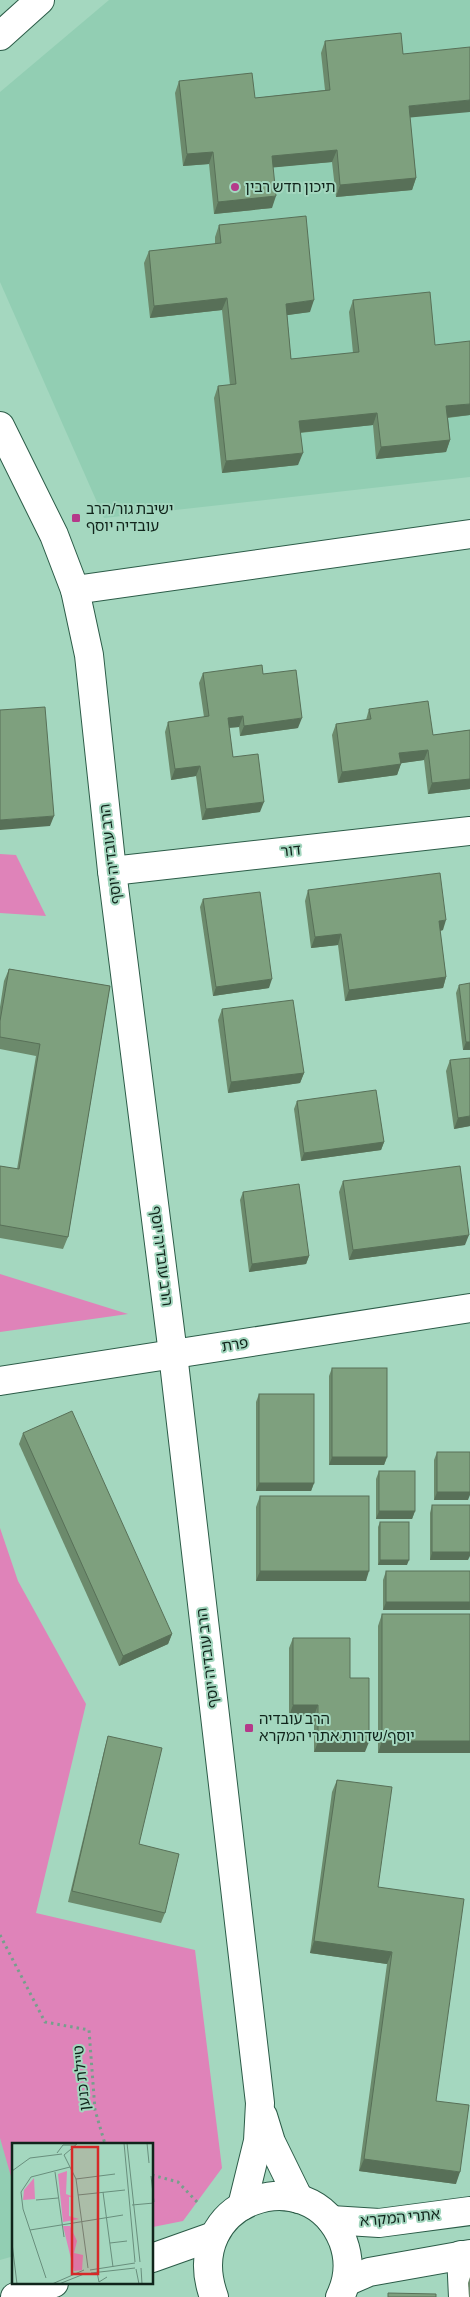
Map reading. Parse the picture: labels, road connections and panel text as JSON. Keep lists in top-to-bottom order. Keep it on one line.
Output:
{"streets":{"street":["דור","הרב עובדיה יוסף","פרת","אתרי המקרא"],"path":["טיילת כנען"]},"crossings":[["דור","הרב עובדיה יוסף"],["הרב עובדיה יוסף","פרת"]],"places":{"other":["תיכון חדש רבין"],"transit":["ישיבת גור/הרב עובדיה יוסף","הרב עובדיה יוסף/שדרות אתרי המקרא"]}}
